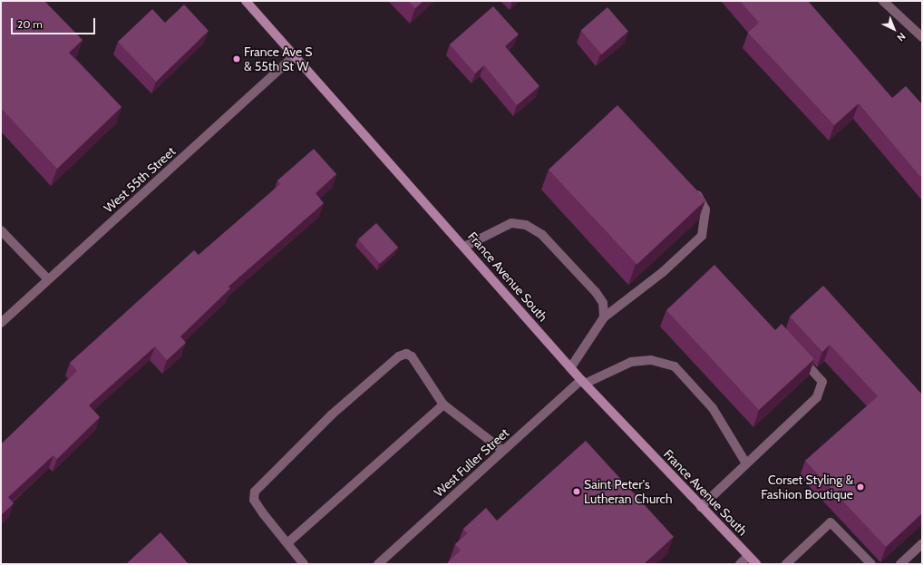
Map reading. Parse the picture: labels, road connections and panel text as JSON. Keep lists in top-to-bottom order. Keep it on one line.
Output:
{"streets":{"main road":["France Avenue South"],"street":["West 55th Street","West Fuller Street"]},"crossings":[["West 55th Street","France Avenue South"],["France Avenue South","West Fuller Street"]],"places":["France Ave S & 55th St W","Corset Styling & Fashion Boutique","Saint Peter's Lutheran Church"],"scale_bar":"20 m","north":"bottom right"}
